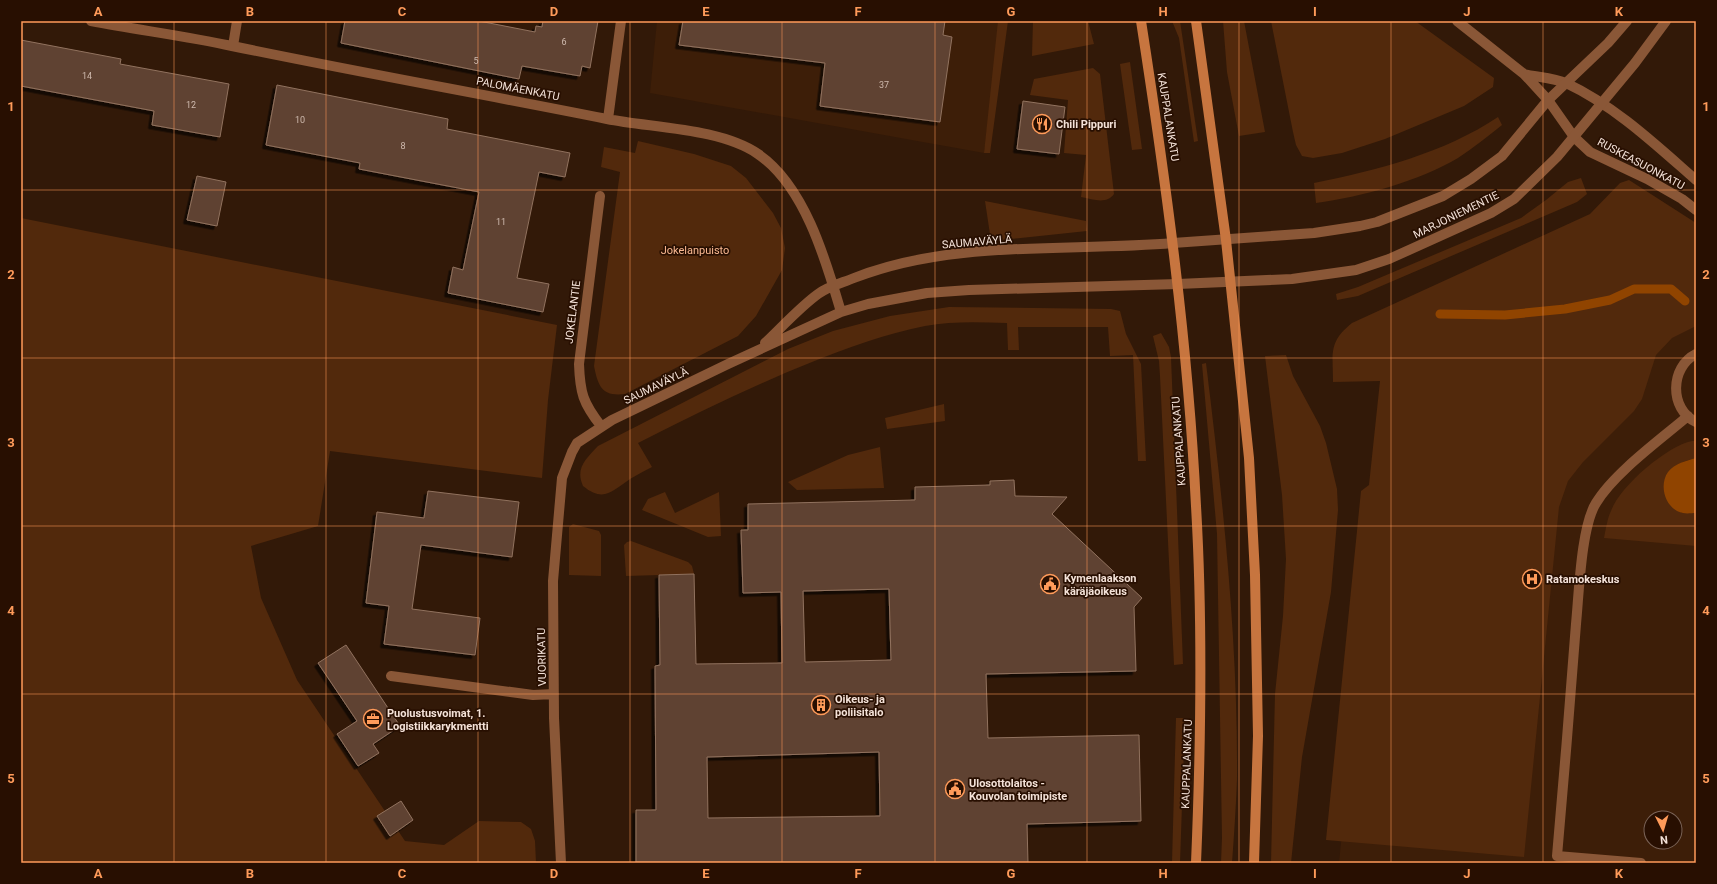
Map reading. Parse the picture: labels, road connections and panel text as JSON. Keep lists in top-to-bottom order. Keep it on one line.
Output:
{"streets":{"main road":["KAUPPALANKATU"],"street":["PALOMÄENKATU","RUSKEASUONKATU","MARJONIEMENTIE","SAUMAVÄYLÄ","JOKELANTIE","VUORIKATU"]},"crossings":[["PALOMÄENKATU","SAUMAVÄYLÄ"],["KAUPPALANKATU","MARJONIEMENTIE"],["KAUPPALANKATU","SAUMAVÄYLÄ"],["RUSKEASUONKATU","MARJONIEMENTIE"],["MARJONIEMENTIE","SAUMAVÄYLÄ"],["SAUMAVÄYLÄ","JOKELANTIE"],["SAUMAVÄYLÄ","VUORIKATU"]],"parks":["Jokelanpuisto"],"places":{"restaurant":["Chili Pippuri"],"hospital":["Ratamokeskus"],"public building":["Kymenlaakson käräjäoikeus","Ulosottolaitos - Kouvolan toimipiste"],"building":["Oikeus- ja poliisitalo"],"office":["Puolustusvoimat, 1. Logistiikkarykmentti"]},"house_numbers":["6","5","14","37","12","10","8","11"],"north":"bottom","grid":{"columns":["A","B","C","D","E","F","G","H","I","J","K"],"rows":["1","2","3","4","5"]}}
